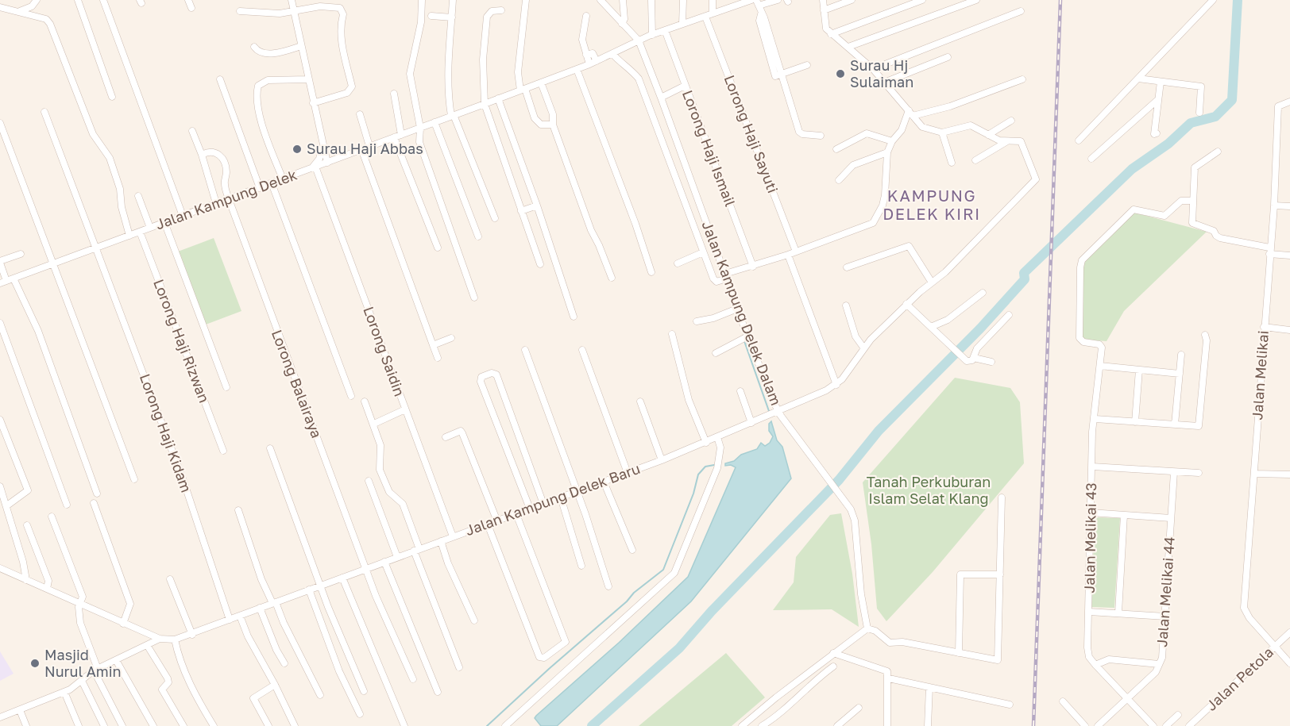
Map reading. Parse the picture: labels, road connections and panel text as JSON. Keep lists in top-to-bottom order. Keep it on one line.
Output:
{"streets":{"street":["Lorong Haji Sayuti","Lorong Haji Ismail","Jalan Kampung Delek","Jalan Kampung Delek Dalam","Lorong Haji Rizwan","Lorong Saidin","Jalan Melikai","Lorong Balairaya","Lorong Haji Kidam","Jalan Kampung Delek Baru","Jalan Melikai 43","Jalan Melikai 44","Jalan Petola"]},"crossings":[["Lorong Haji Sayuti","Jalan Kampung Delek"],["Lorong Haji Ismail","Jalan Kampung Delek"],["Jalan Kampung Delek","Jalan Kampung Delek Dalam"],["Jalan Kampung Delek","Lorong Haji Rizwan"],["Jalan Kampung Delek","Lorong Saidin"],["Jalan Kampung Delek","Lorong Balairaya"],["Jalan Kampung Delek","Lorong Haji Kidam"],["Jalan Kampung Delek Dalam","Jalan Kampung Delek Baru"],["Lorong Saidin","Jalan Kampung Delek Baru"],["Jalan Melikai","Jalan Petola"],["Lorong Balairaya","Jalan Kampung Delek Baru"],["Lorong Haji Kidam","Jalan Kampung Delek Baru"],["Jalan Melikai 43","Jalan Melikai 44"]],"districts":["KAMPUNG DELEK KIRI"],"parks":["Tanah Perkuburan Islam Selat Klang"],"places":["Surau Hj Sulaiman","Surau Haji Abbas","Masjid Nurul Amin"]}
